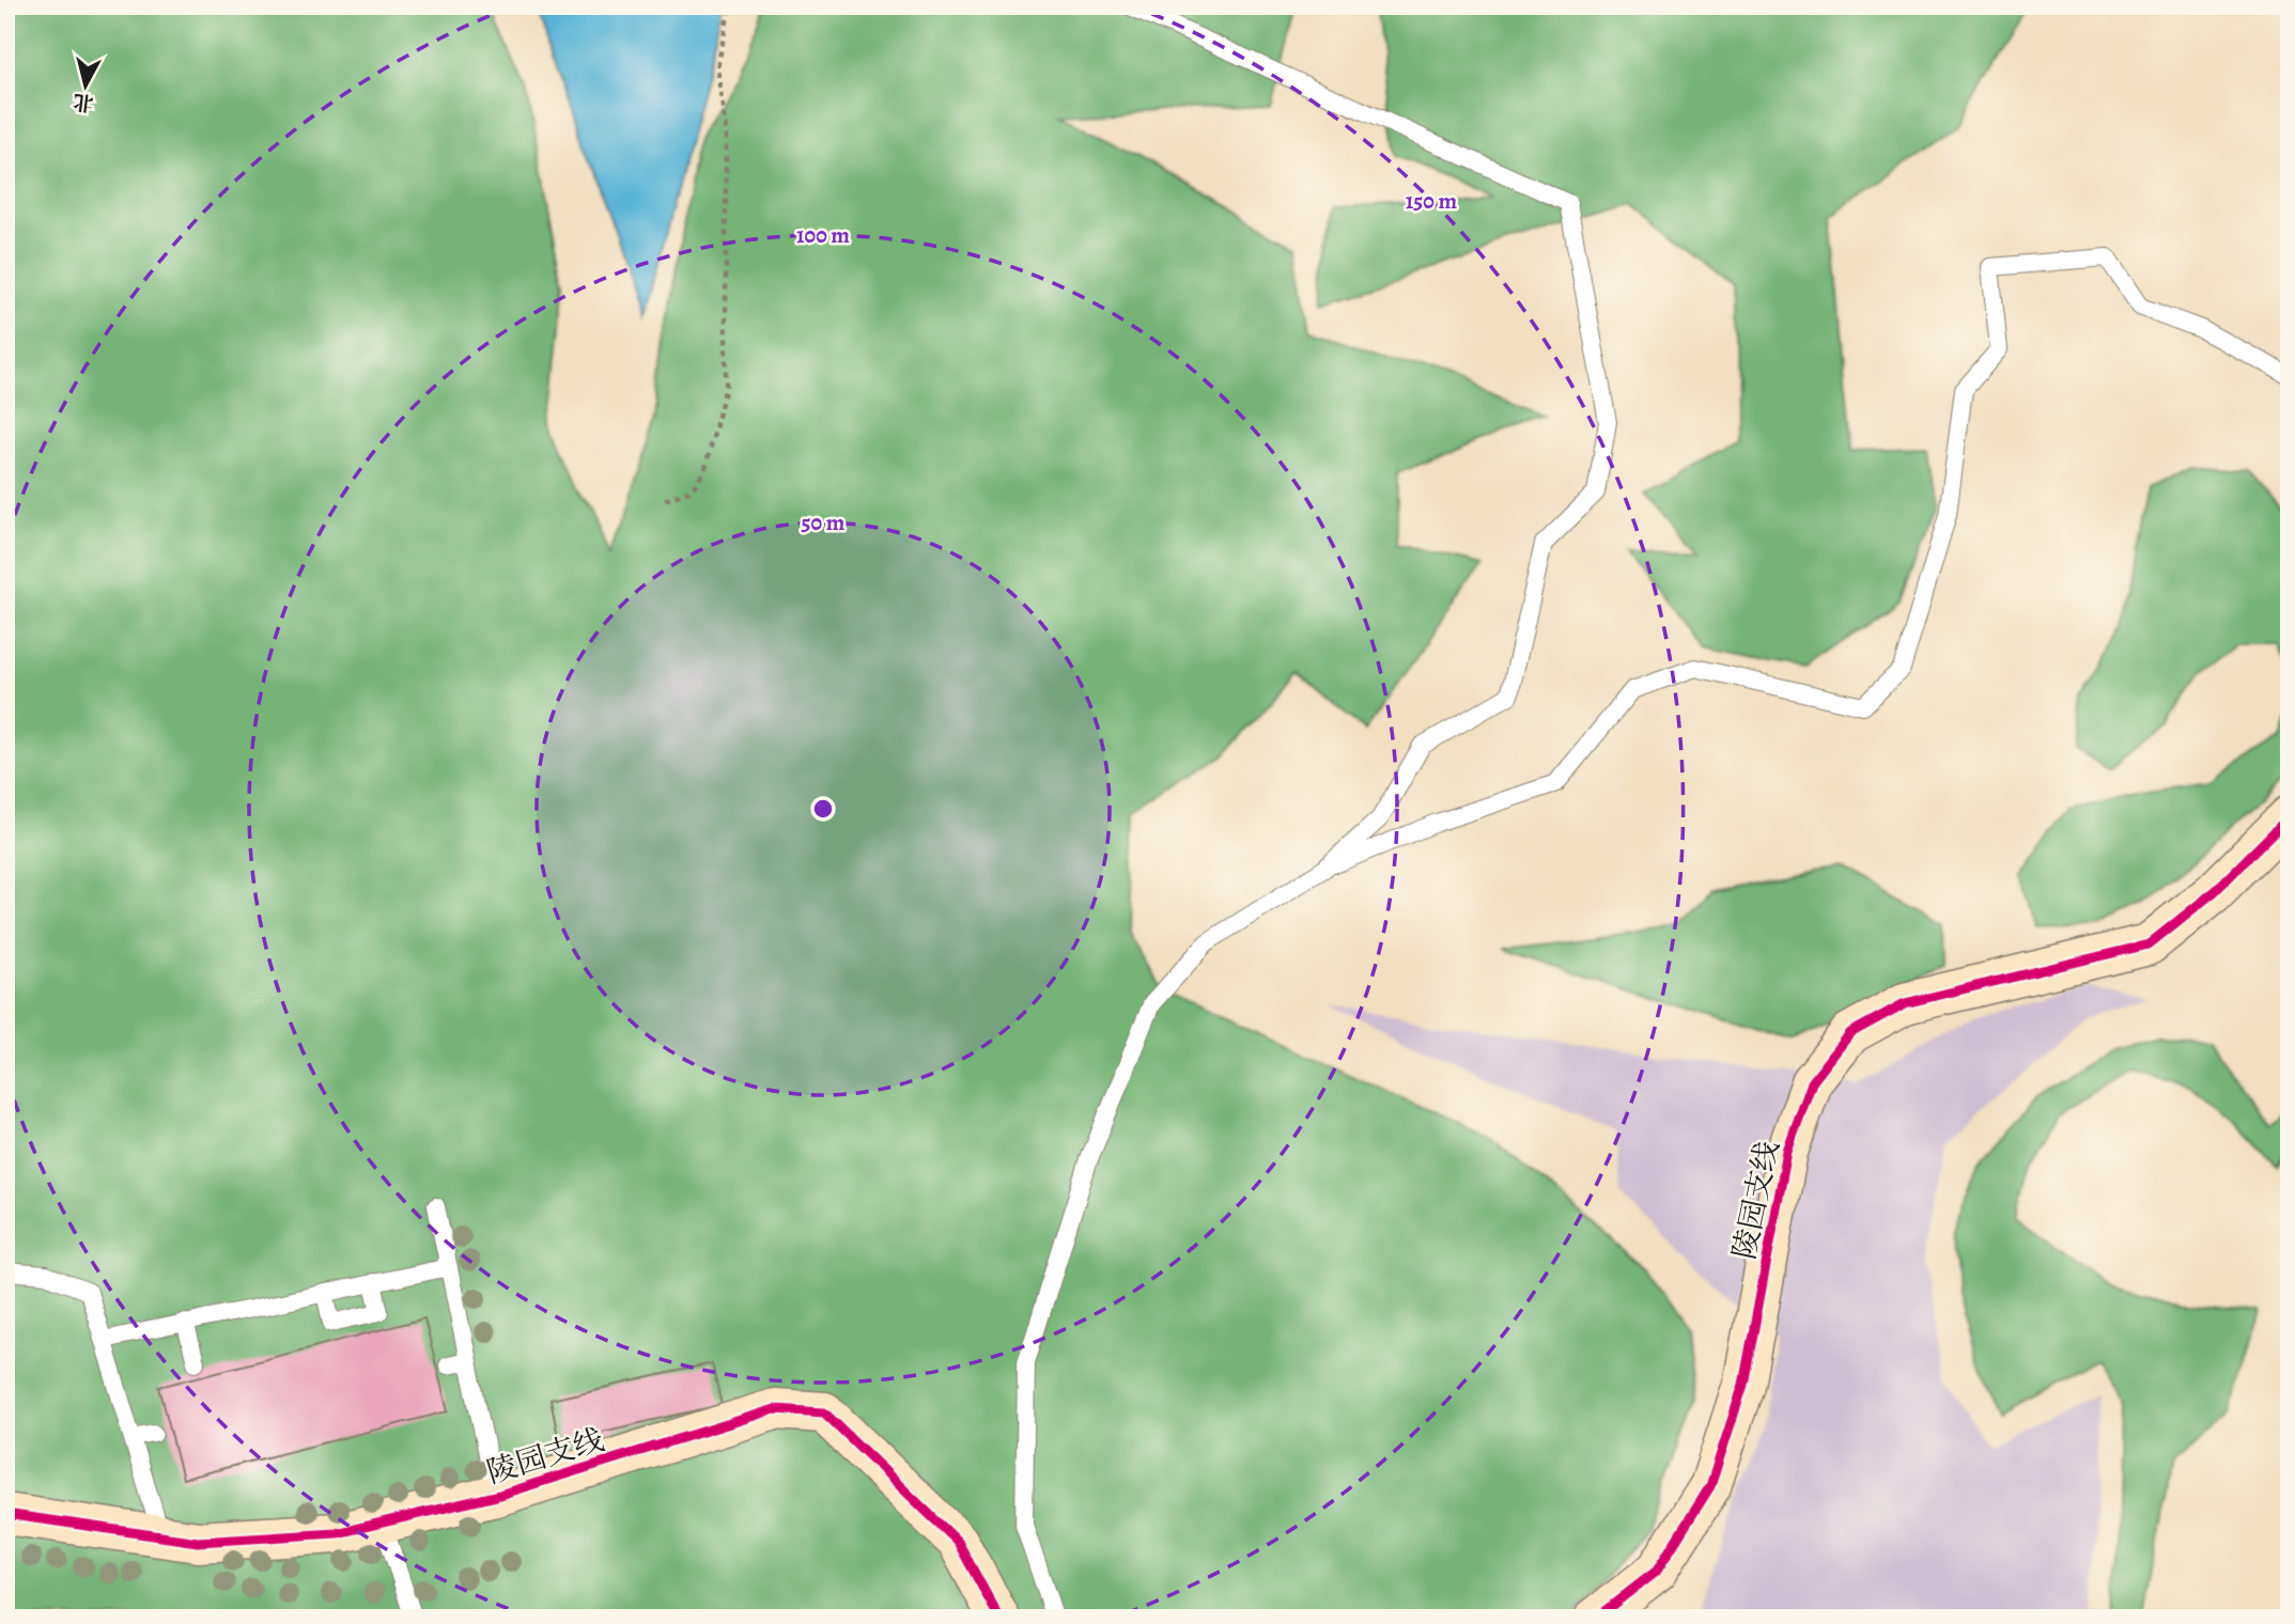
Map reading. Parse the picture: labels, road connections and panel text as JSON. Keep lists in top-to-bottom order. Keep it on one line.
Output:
{"streets":{"street":["陵园支线"]},"north":"bottom","rings":["150 m","100 m","50 m"]}
